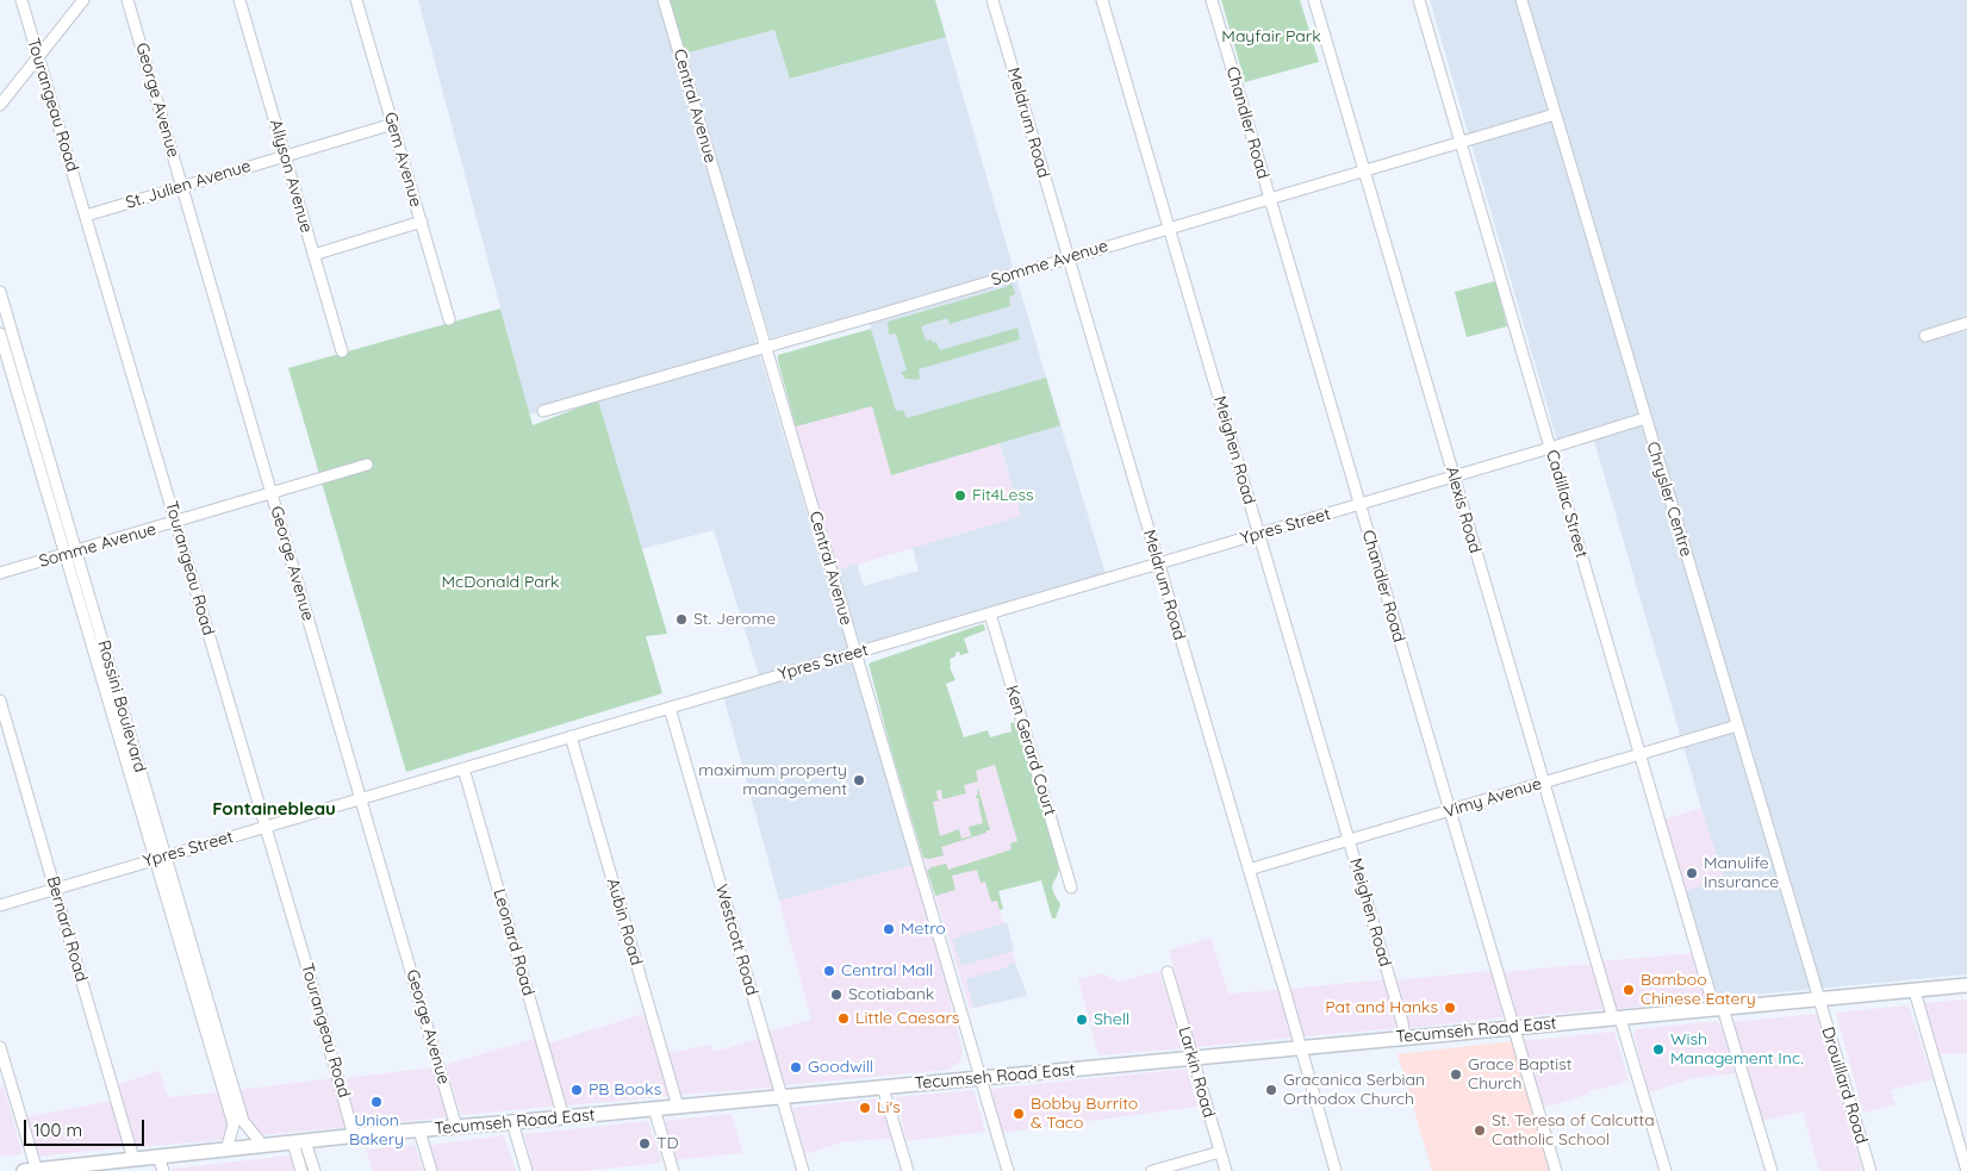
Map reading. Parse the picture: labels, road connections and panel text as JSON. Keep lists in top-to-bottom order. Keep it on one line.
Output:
{"streets":{"main road":["Tecumseh Road East"],"street":["George Avenue","Tourangeau Road","Central Avenue","Meldrum Road","Chandler Road","Gem Avenue","Allyson Avenue","St. Julien Avenue","Somme Avenue","Meighen Road","Chrysler Centre","Cadillac Street","Alexis Road","Ypres Street","Rossini Boulevard","Ken Gerard Court","Vimy Avenue","Aubin Road","Bernard Road","Westcott Road","Leonard Road","Larkin Road","Drouillard Road"]},"crossings":[["George Avenue","St. Julien Avenue"],["George Avenue","Somme Avenue"],["George Avenue","Ypres Street"],["George Avenue","Tecumseh Road East"],["Tourangeau Road","St. Julien Avenue"],["Tourangeau Road","Somme Avenue"],["Tourangeau Road","Ypres Street"],["Tourangeau Road","Tecumseh Road East"],["Central Avenue","Somme Avenue"],["Central Avenue","Ypres Street"],["Central Avenue","Tecumseh Road East"],["Meldrum Road","Somme Avenue"],["Meldrum Road","Ypres Street"],["Meldrum Road","Vimy Avenue"],["Meldrum Road","Tecumseh Road East"],["Chandler Road","Somme Avenue"],["Chandler Road","Ypres Street"],["Chandler Road","Vimy Avenue"],["Chandler Road","Tecumseh Road East"],["Gem Avenue","St. Julien Avenue"],["Allyson Avenue","St. Julien Avenue"],["Somme Avenue","Meighen Road"],["Somme Avenue","Chrysler Centre"],["Somme Avenue","Cadillac Street"],["Somme Avenue","Alexis Road"],["Somme Avenue","Rossini Boulevard"],["Meighen Road","Ypres Street"],["Meighen Road","Vimy Avenue"],["Meighen Road","Tecumseh Road East"],["Chrysler Centre","Ypres Street"],["Chrysler Centre","Vimy Avenue"],["Chrysler Centre","Tecumseh Road East"],["Chrysler Centre","Drouillard Road"],["Cadillac Street","Ypres Street"],["Cadillac Street","Vimy Avenue"],["Cadillac Street","Tecumseh Road East"],["Alexis Road","Ypres Street"],["Alexis Road","Vimy Avenue"],["Alexis Road","Tecumseh Road East"],["Ypres Street","Rossini Boulevard"],["Ypres Street","Ken Gerard Court"],["Ypres Street","Aubin Road"],["Ypres Street","Bernard Road"],["Ypres Street","Westcott Road"],["Ypres Street","Leonard Road"],["Rossini Boulevard","Tecumseh Road East"],["Aubin Road","Tecumseh Road East"],["Bernard Road","Tecumseh Road East"],["Westcott Road","Tecumseh Road East"],["Leonard Road","Tecumseh Road East"],["Tecumseh Road East","Larkin Road"],["Tecumseh Road East","Drouillard Road"]],"districts":["Fontainebleau"],"parks":["Mayfair Park","McDonald Park"],"places":["Fit4Less","St. Jerome","maximum property management","Manulife Insurance","Metro","Central Mall","Bamboo Chinese Eatery","Scotiabank","Pat and Hanks","Little Caesars","Shell","Wish Management Inc.","Goodwill","Grace Baptist Church","PB Books","Gracanica Serbian Orthodox Church","Union Bakery","Li's","Bobby Burrito & Taco","St. Teresa of Calcutta Catholic School","TD"],"scale_bar":"100 m"}
